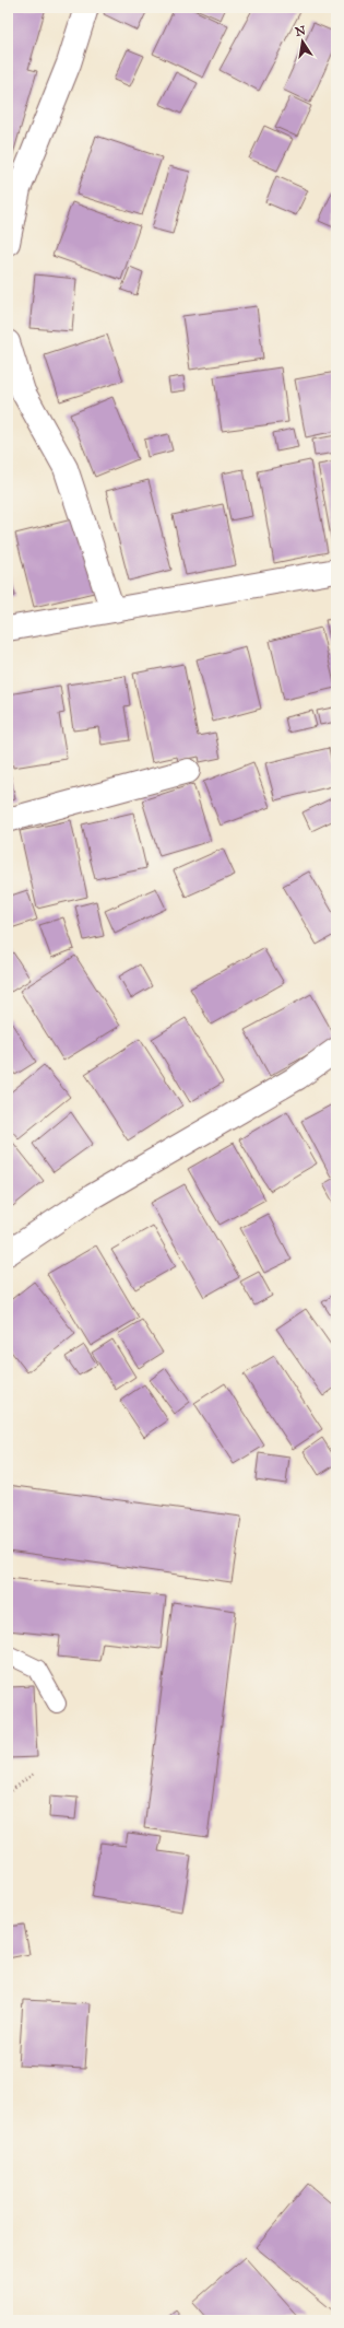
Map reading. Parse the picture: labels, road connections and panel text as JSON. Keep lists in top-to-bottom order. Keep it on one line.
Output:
{"north":"top"}
